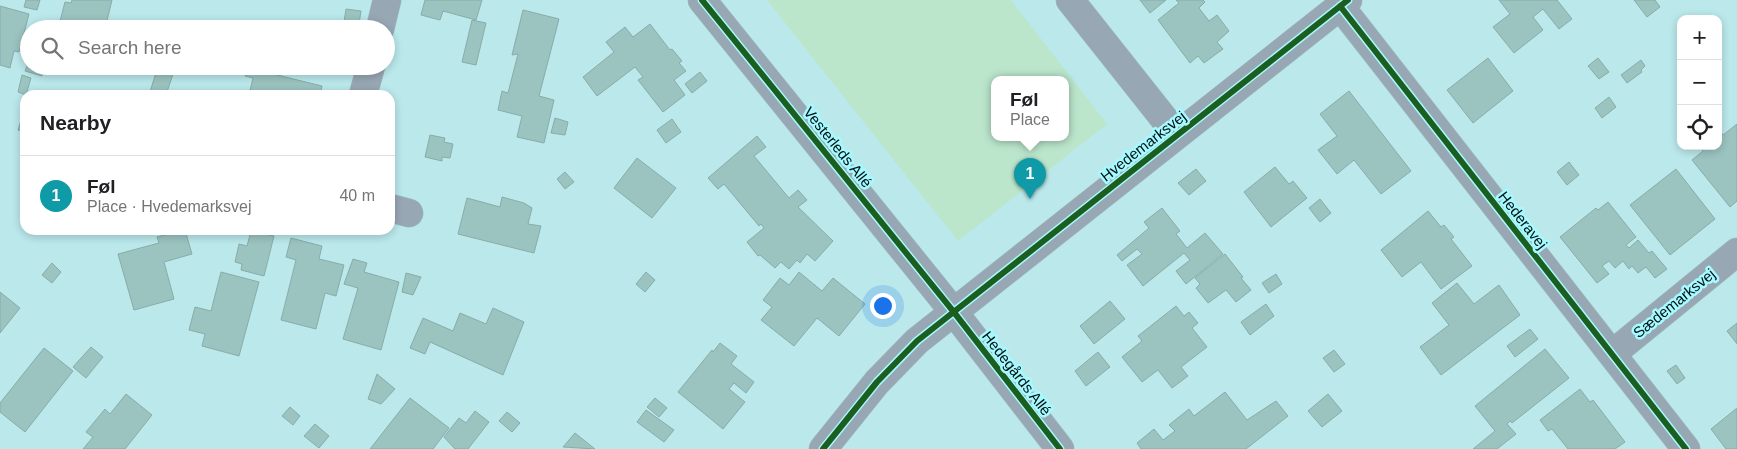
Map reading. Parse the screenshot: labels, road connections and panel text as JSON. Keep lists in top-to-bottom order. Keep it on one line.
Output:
{"streets":{"street":["Hvedemarksvej","Vesterleds Allé","Hederavej","Sædemarksvej","Hedegårds Allé"]},"crossings":[["Hvedemarksvej","Vesterleds Allé"],["Hvedemarksvej","Hederavej"],["Hvedemarksvej","Hedegårds Allé"],["Vesterleds Allé","Hedegårds Allé"],["Hederavej","Sædemarksvej"]],"page":{"map_buttons":["+","−"],"search":"Search here","popup":["Føl","Place"],"heading":"Nearby","list":[{"mark":"1","name":"Føl","note":"Place · Hvedemarksvej","value":"40 m"}],"pins":"1"}}
